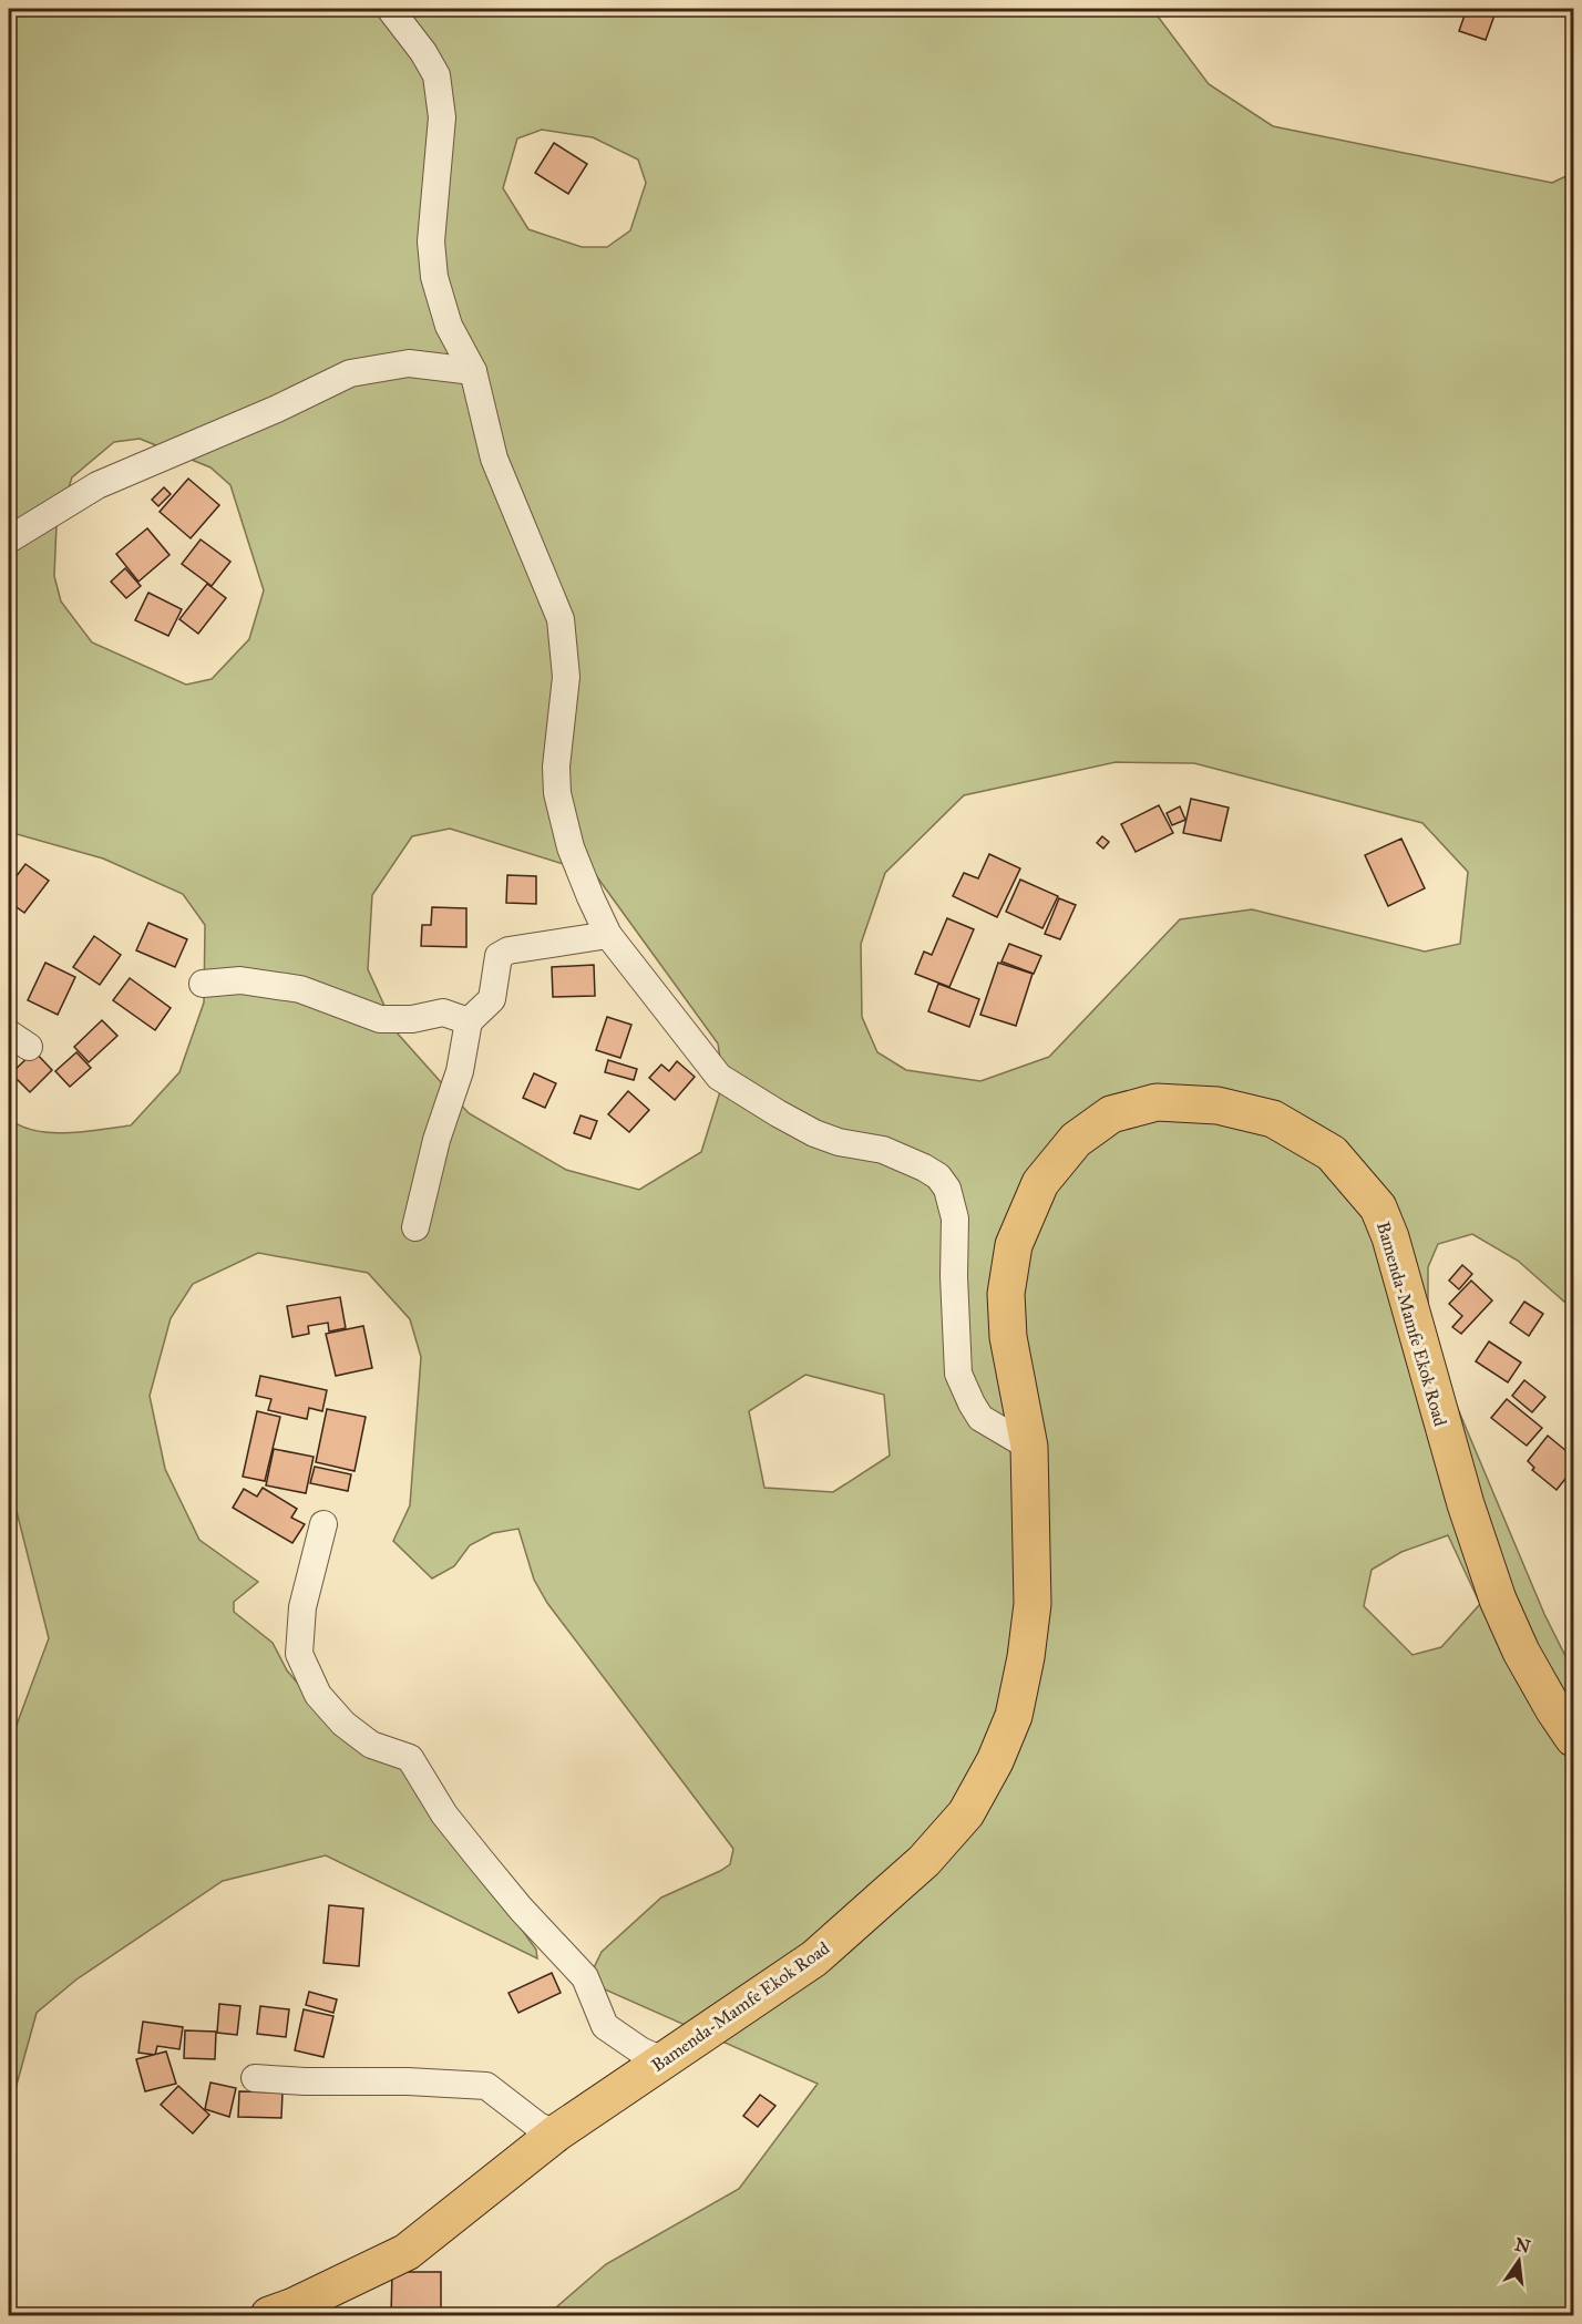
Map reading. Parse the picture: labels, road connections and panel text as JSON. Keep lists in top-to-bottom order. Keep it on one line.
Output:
{"streets":{"highway":["Bamenda-Mamfe Ekok Road"]},"north":"top"}
